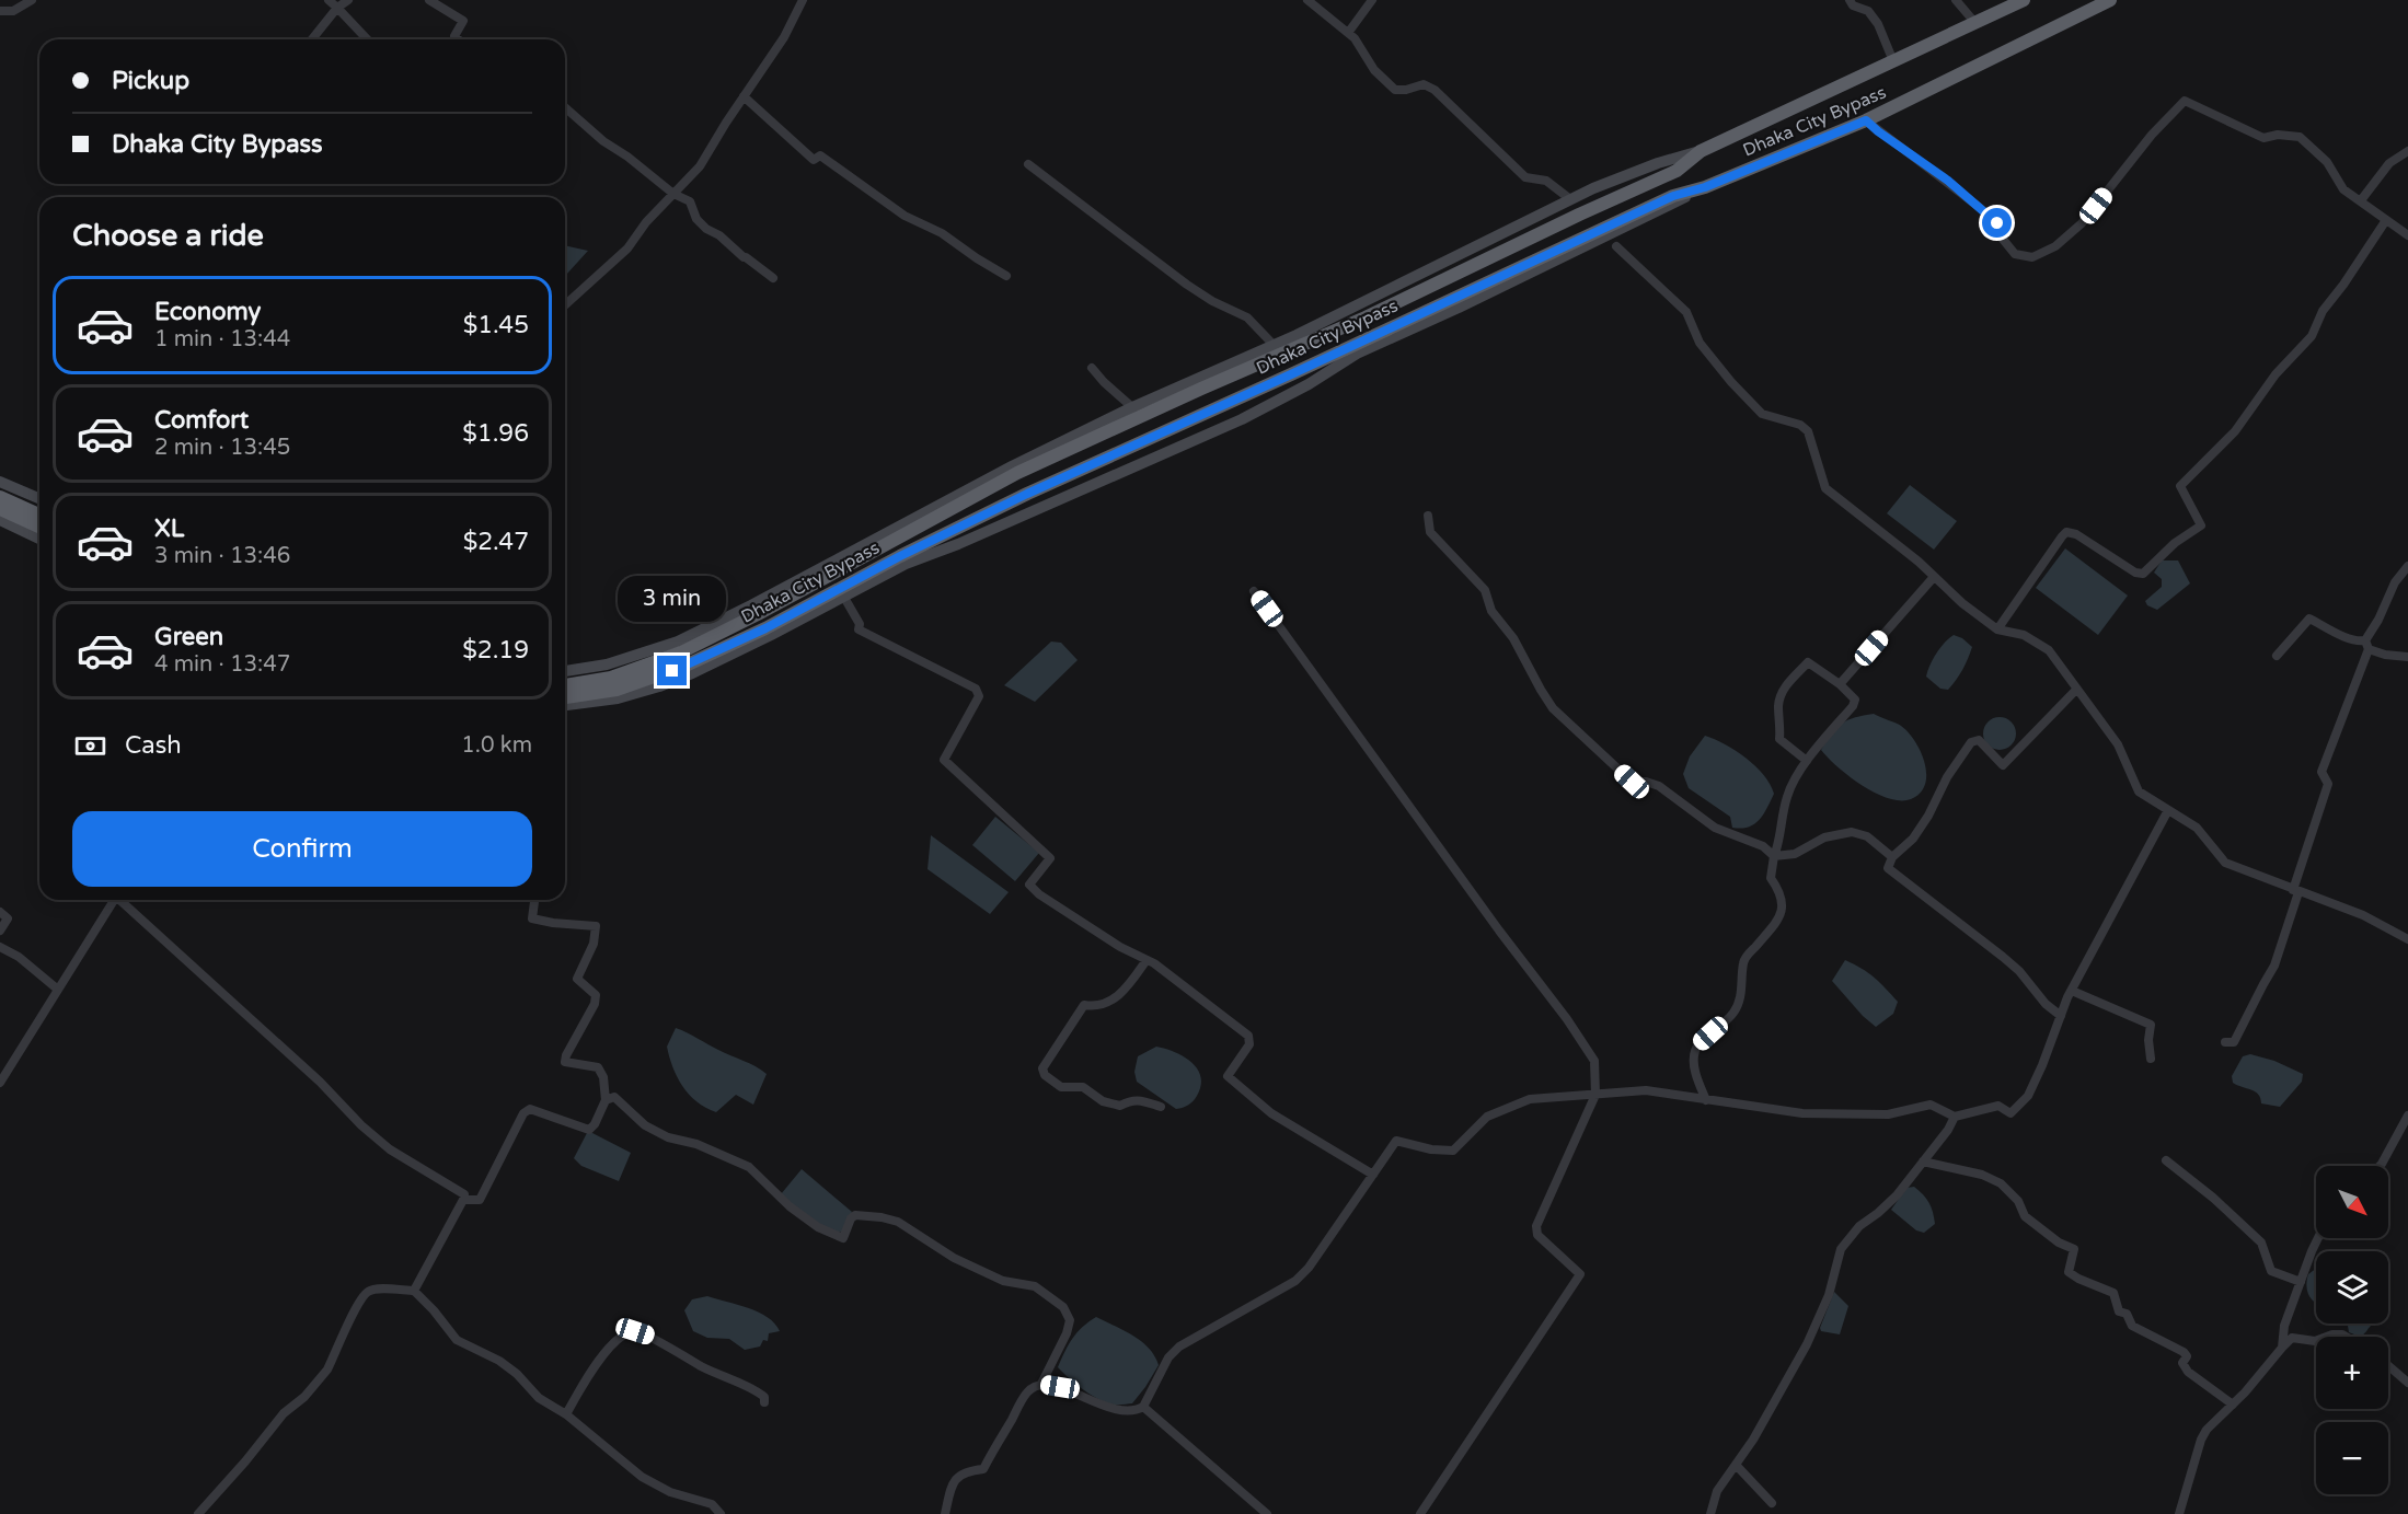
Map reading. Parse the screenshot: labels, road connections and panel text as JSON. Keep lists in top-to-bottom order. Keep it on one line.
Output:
{"streets":{"highway":["Dhaka City Bypass"]},"north":"bottom right","page":{"banner":["Pickup","Dhaka City Bypass"],"heading":"Choose a ride","list":[{"name":"Economy","note":"1 min · 13:44","value":"$1.45"},{"name":"Comfort","note":"2 min · 13:45","value":"$1.96"},{"name":"XL","note":"3 min · 13:46","value":"$2.47"},{"name":"Green","note":"4 min · 13:47","value":"$2.19"}],"bubble":"3 min","pay":["Cash","1.0 km"],"buttons":"Confirm","map_buttons":["+","−"]}}
